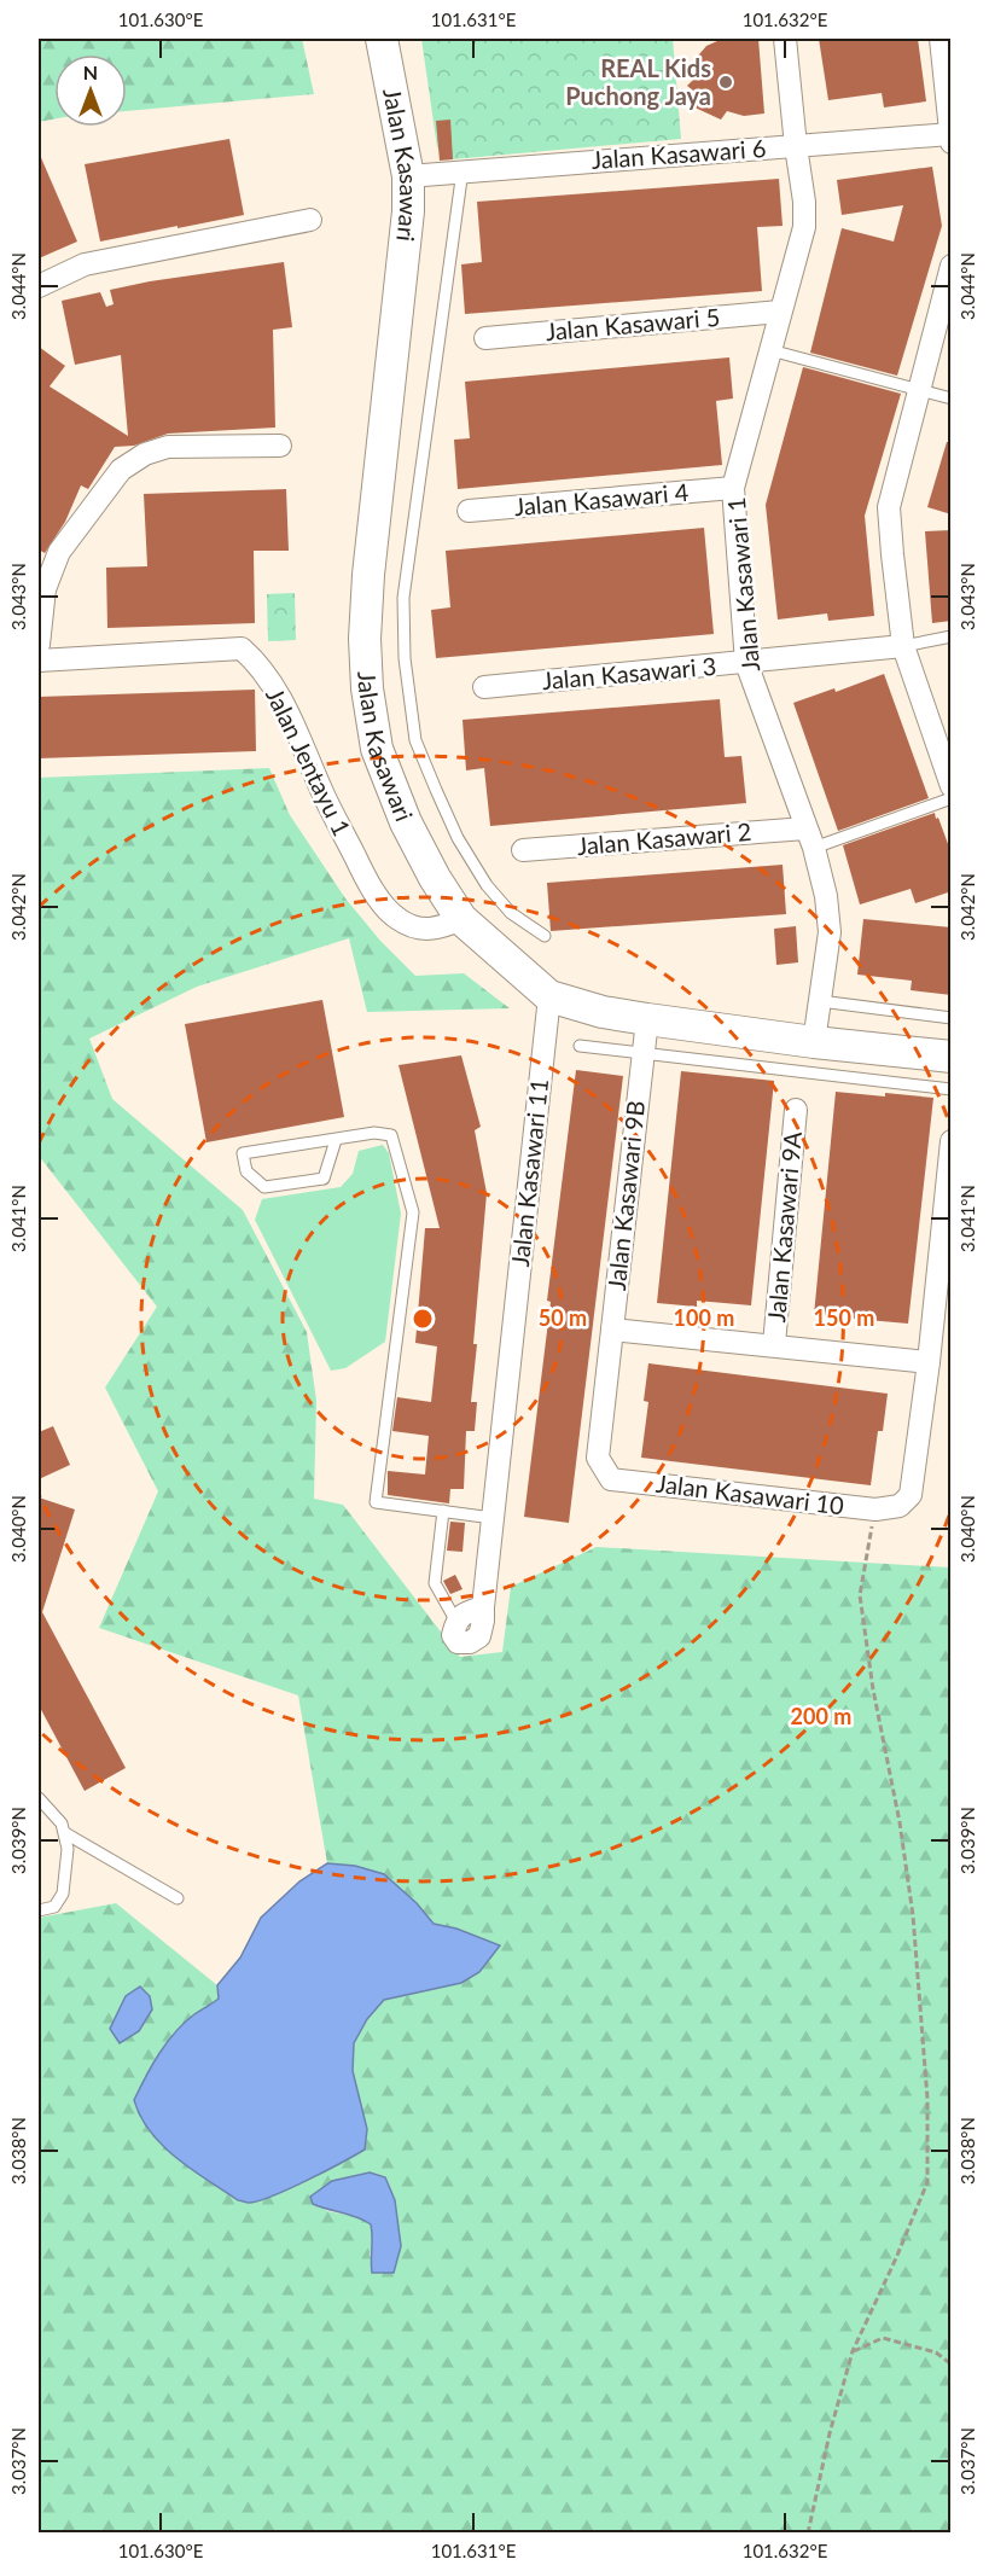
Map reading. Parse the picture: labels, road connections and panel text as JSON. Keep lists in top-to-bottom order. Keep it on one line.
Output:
{"streets":{"street":["Jalan Kasawari 6","Jalan Kasawari","Jalan Kasawari 5","Jalan Kasawari 4","Jalan Kasawari 1","Jalan Kasawari 3","Jalan Jentayu 1","Jalan Kasawari 2","Jalan Kasawari 11","Jalan Kasawari 9B","Jalan Kasawari 9A","Jalan Kasawari 10"]},"crossings":[["Jalan Kasawari 6","Jalan Kasawari"],["Jalan Kasawari 6","Jalan Kasawari 1"],["Jalan Kasawari","Jalan Kasawari 1"],["Jalan Kasawari","Jalan Jentayu 1"],["Jalan Kasawari","Jalan Kasawari 11"],["Jalan Kasawari","Jalan Kasawari 9B"],["Jalan Kasawari 5","Jalan Kasawari 1"],["Jalan Kasawari 4","Jalan Kasawari 1"],["Jalan Kasawari 1","Jalan Kasawari 3"],["Jalan Kasawari 1","Jalan Kasawari 2"],["Jalan Kasawari 9B","Jalan Kasawari 10"]],"places":["REAL Kids Puchong Jaya"],"north":"top","coordinates":["101.630°E","101.631°E","101.632°E","3.044°N","3.043°N","3.042°N","3.041°N","3.040°N","3.039°N","3.038°N","3.037°N"],"rings":["50 m","100 m","150 m","200 m"]}
